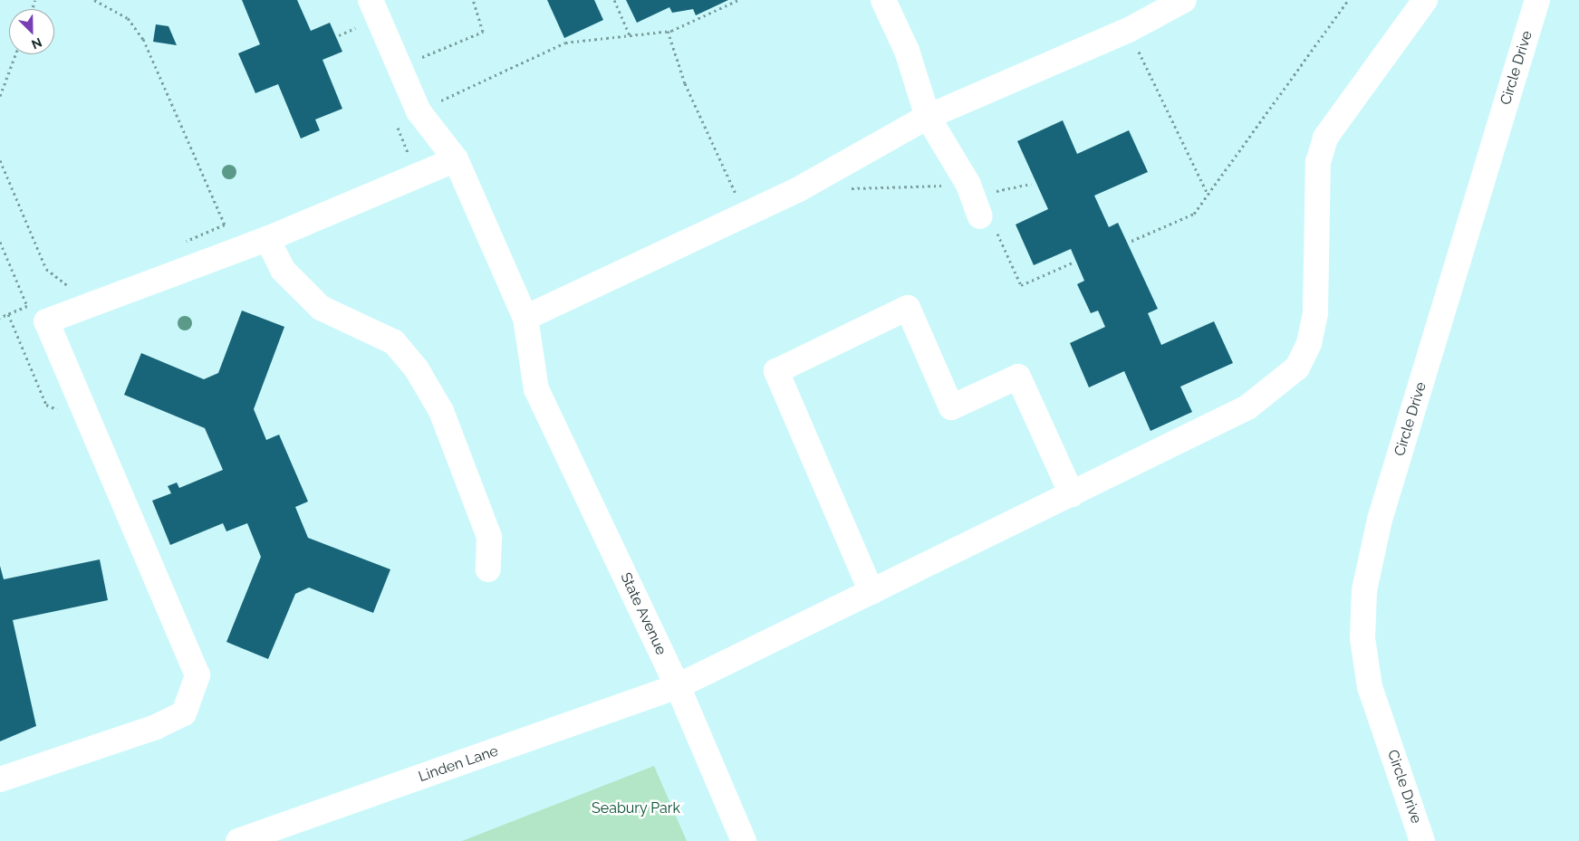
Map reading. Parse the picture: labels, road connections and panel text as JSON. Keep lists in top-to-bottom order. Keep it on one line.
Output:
{"streets":{"street":["Circle Drive","State Avenue","Linden Lane"]},"crossings":[["State Avenue","Linden Lane"]],"parks":["Seabury Park"],"north":"bottom right"}
